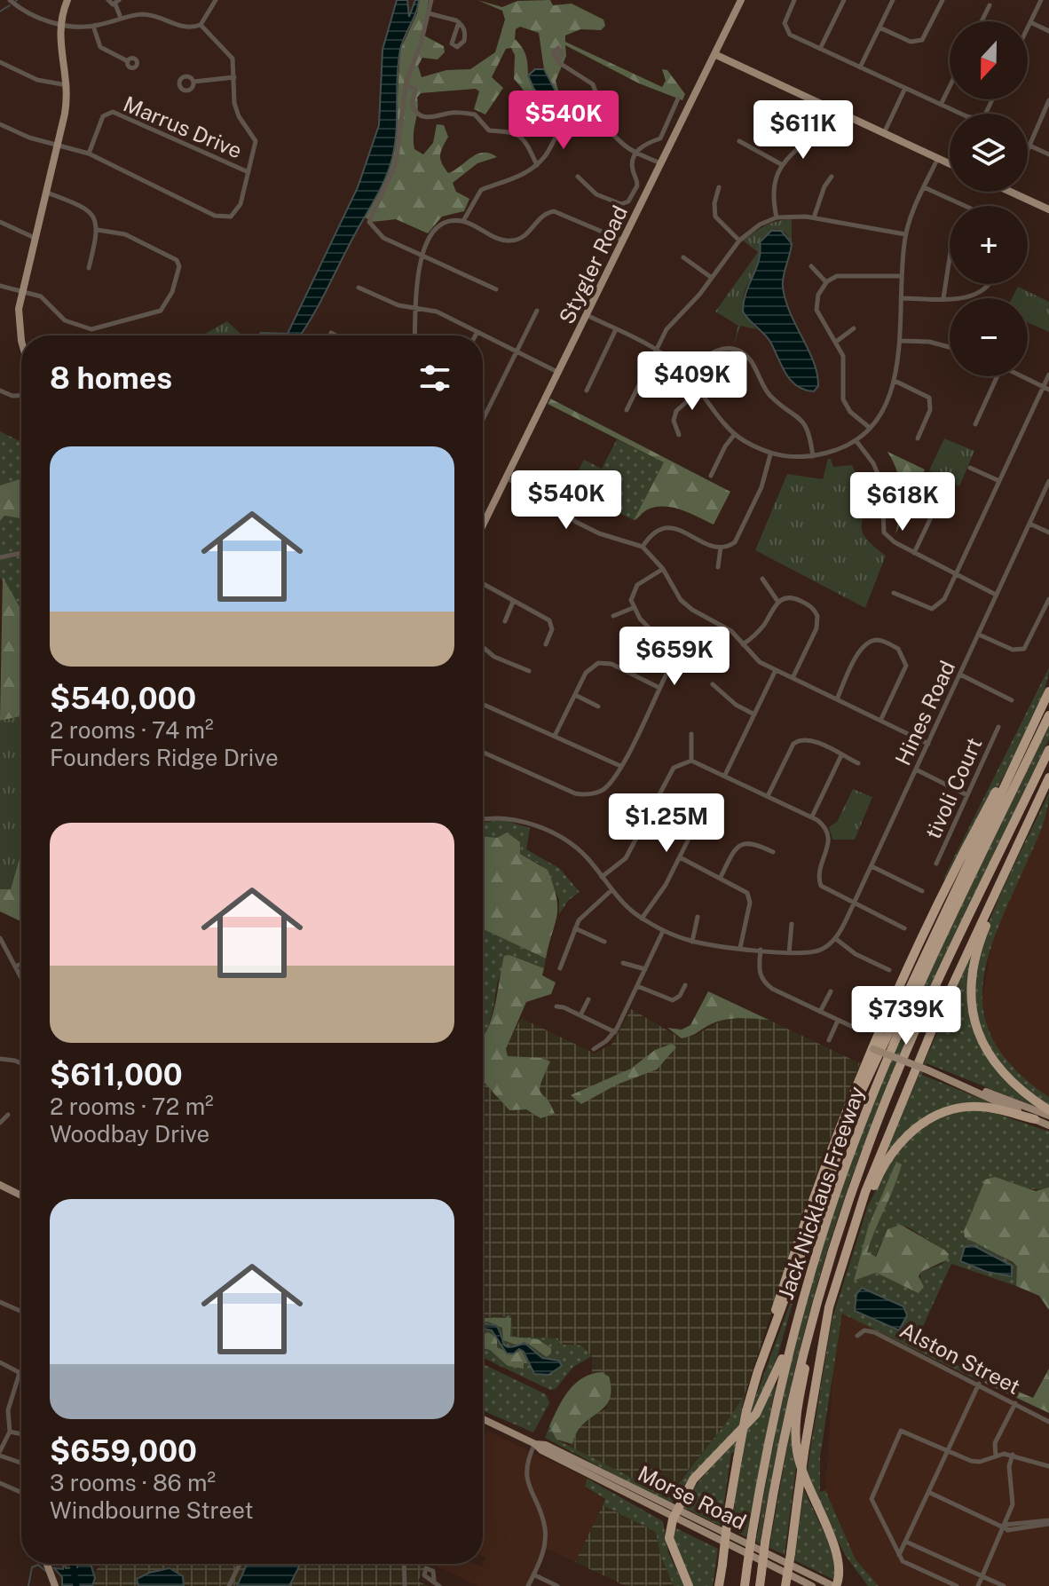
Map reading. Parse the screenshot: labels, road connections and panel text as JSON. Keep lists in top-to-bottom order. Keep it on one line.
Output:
{"streets":{"highway":["Jack Nicklaus Freeway"],"main road":["Stygler Road","Morse Road"],"street":["Marrus Drive","Hines Road","tivoli Court","Alston Street"]},"crossings":[["Hines Road","tivoli Court"]],"north":"bottom","page":{"map_buttons":["+","−"],"price":["$540K","$611K","$409K","$540K","$618K","$659K","$1.25M","$739K"],"heading":"8 homes","list":[{"name":"$540,000","note":"2 rooms · 74 m² · Founders Ridge Drive"},{"name":"$611,000","note":"2 rooms · 72 m² · Woodbay Drive"},{"name":"$659,000","note":"3 rooms · 86 m² · Windbourne Street"}]}}
